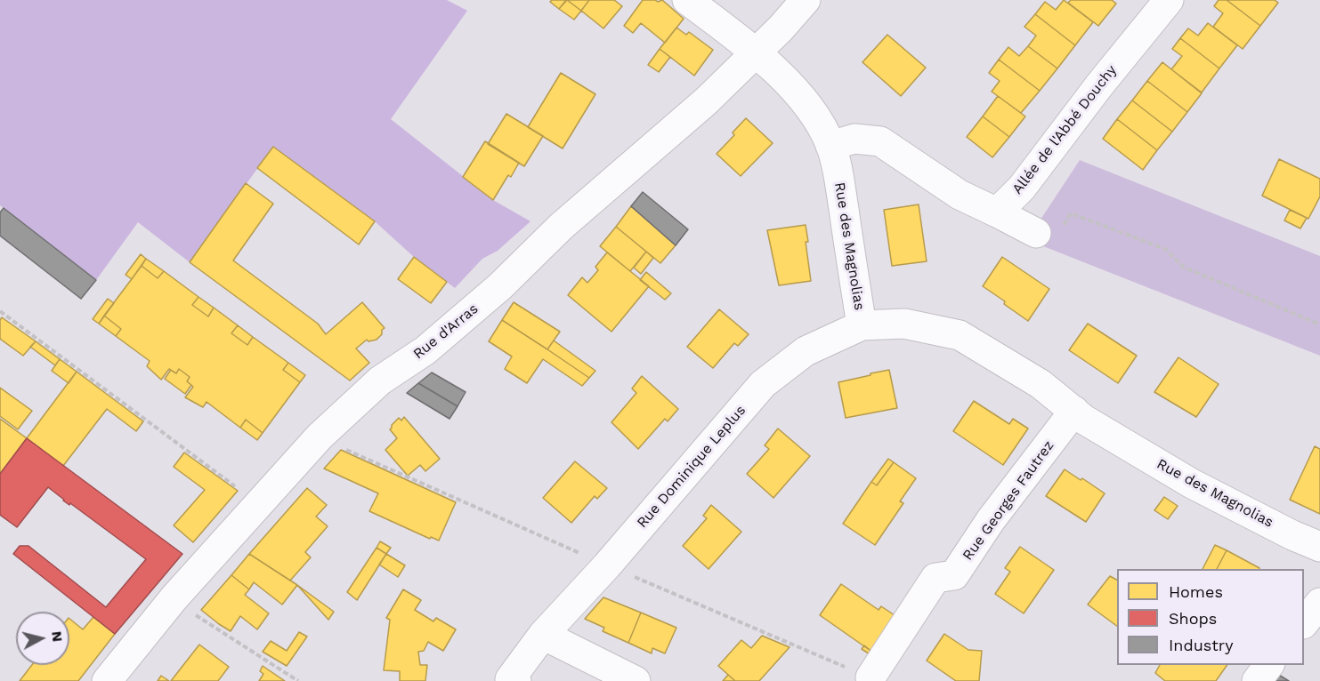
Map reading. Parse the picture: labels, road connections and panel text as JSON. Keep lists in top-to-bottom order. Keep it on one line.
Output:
{"streets":{"street":["Allée de l'Abbé Douchy","Rue des Magnolias","Rue d'Arras","Rue Dominique Leplus","Rue Georges Fautrez"]},"crossings":[["Rue des Magnolias","Rue d'Arras"],["Rue des Magnolias","Rue Dominique Leplus"],["Rue des Magnolias","Rue Georges Fautrez"]],"legend":["Homes","Shops","Industry"],"north":"right"}
